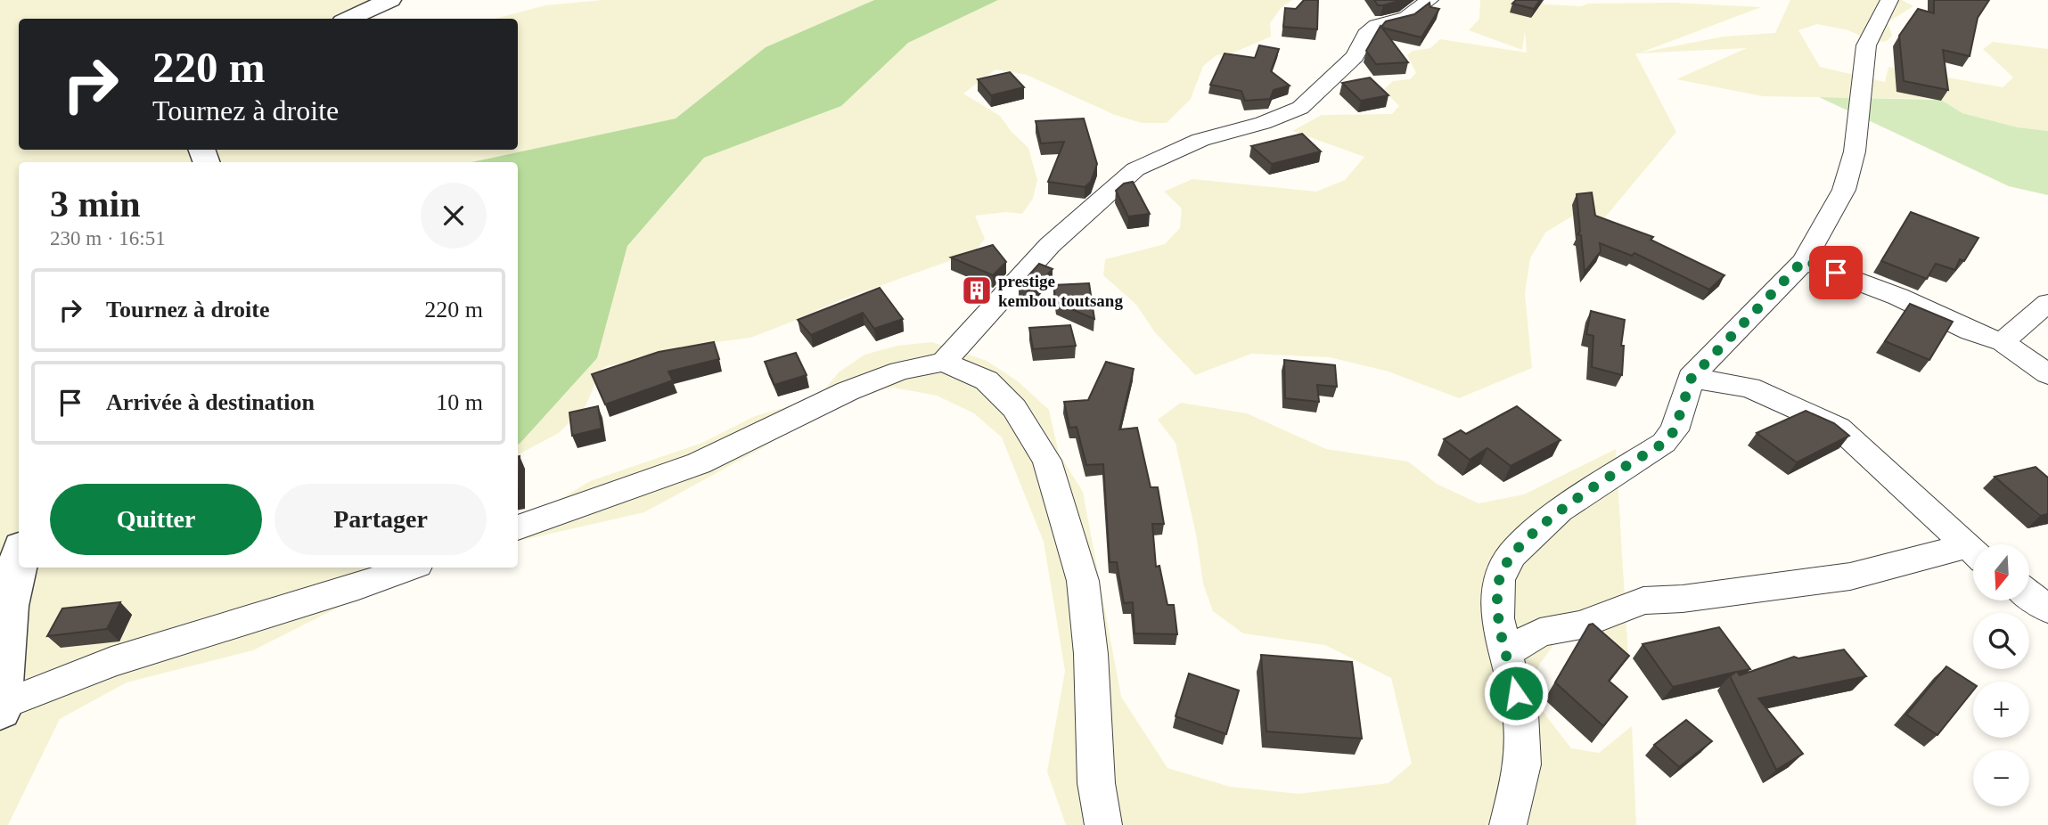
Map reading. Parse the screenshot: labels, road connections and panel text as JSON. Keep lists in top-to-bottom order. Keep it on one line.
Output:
{"places":{"building":["prestige kembou toutsang"]},"north":"bottom","page":{"turn":["220 m","Tournez à droite"],"heading":["3 min","230 m · 16:51"],"list":[{"name":"Tournez à droite","value":"220 m"},{"name":"Arrivée à destination","value":"10 m"}],"buttons":["Quitter","Partager"],"map_buttons":["+","−"]}}
